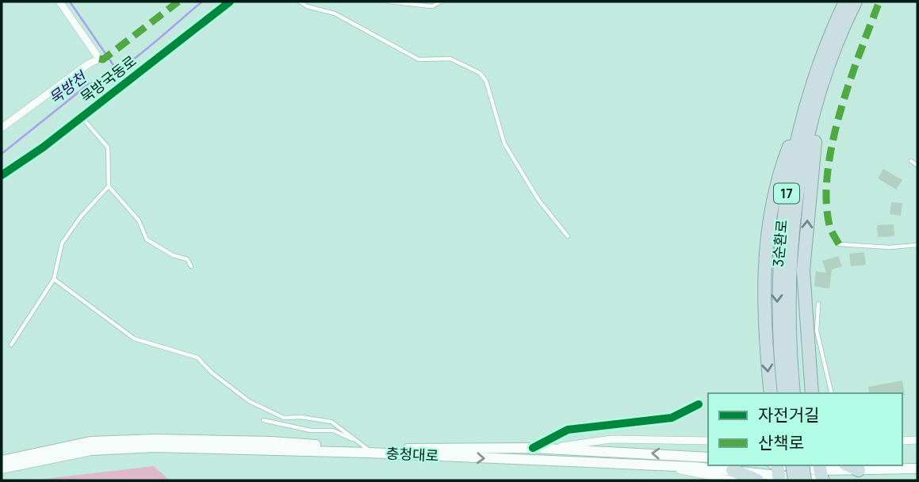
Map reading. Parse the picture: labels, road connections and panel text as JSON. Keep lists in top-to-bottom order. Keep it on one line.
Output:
{"streets":{"highway":["17","3순환로"],"main road":["묵방국동로","충청대로"]},"water":["묵방천"],"legend":["자전거길","산책로"]}
